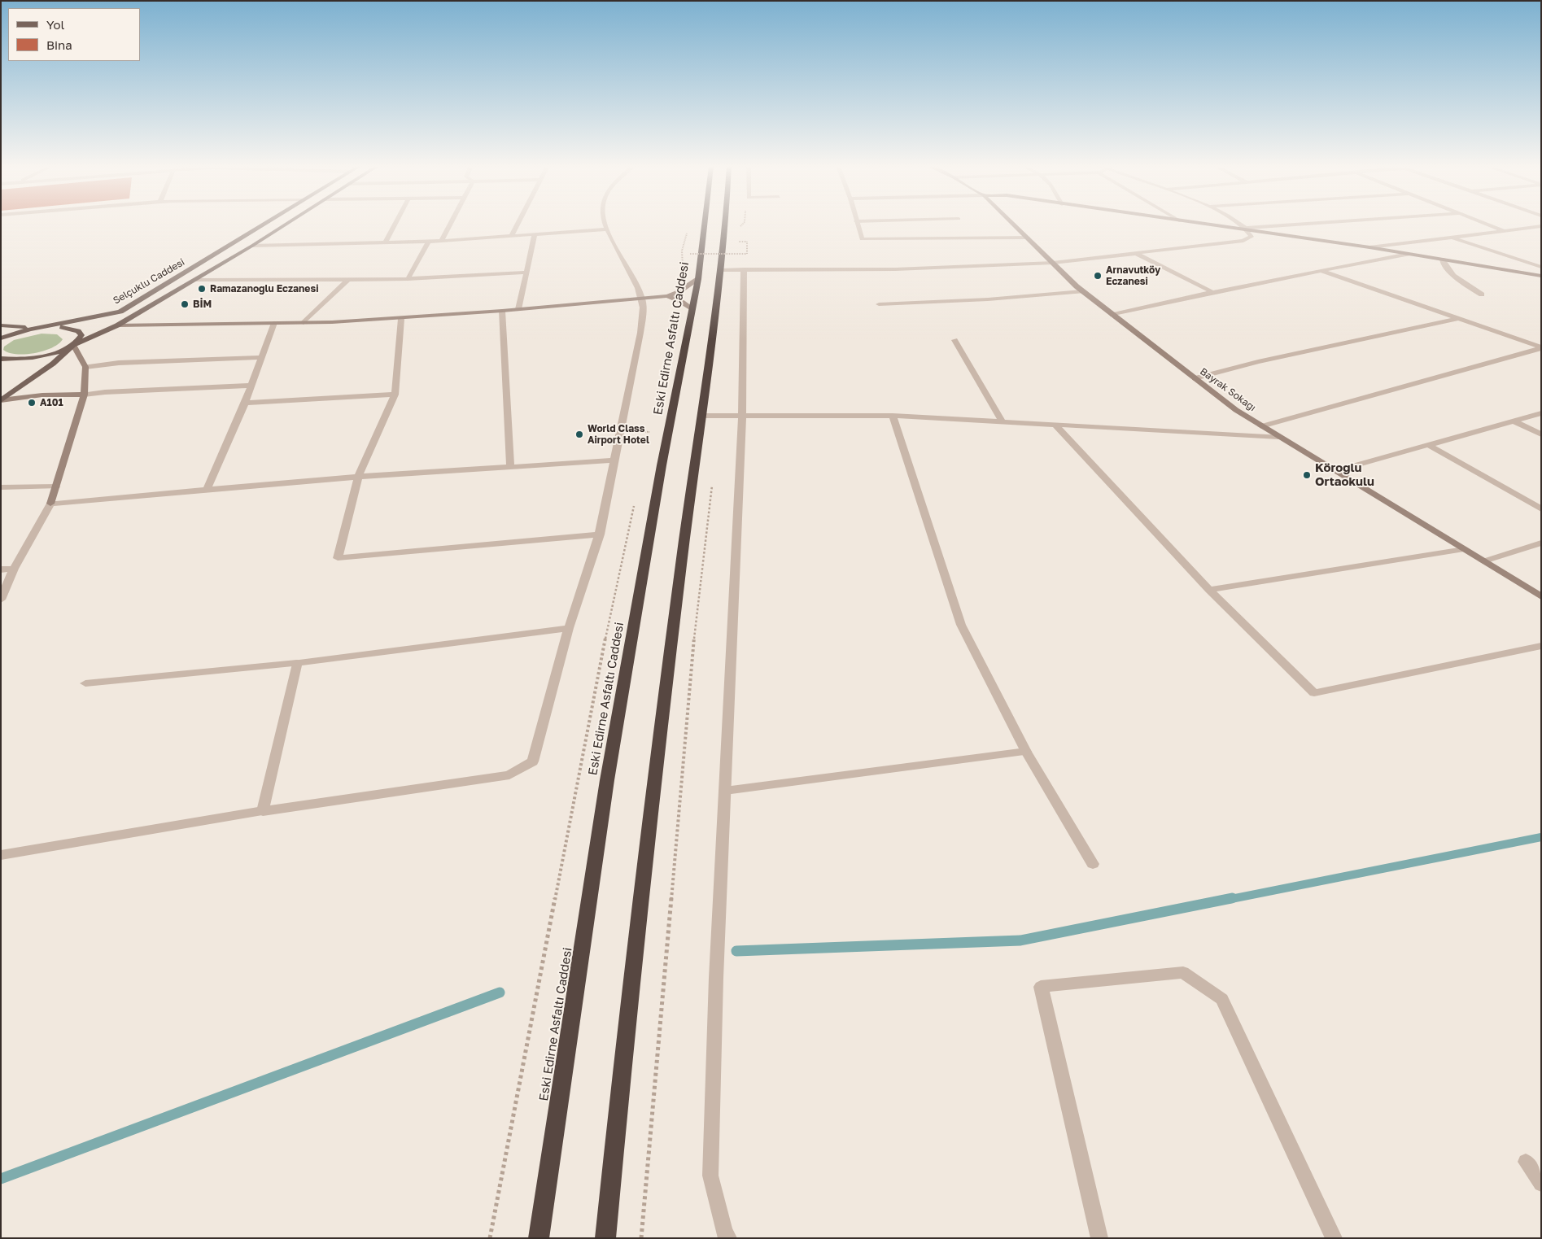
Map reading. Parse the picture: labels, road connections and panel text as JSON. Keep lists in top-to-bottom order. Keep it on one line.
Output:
{"streets":{"highway":["Eski Edirne Asfaltı Caddesi"],"main road":["Selçuklu Caddesi","Bayrak Sokağı"]},"places":["Arnavutköy Eczanesi","Ramazanoğlu Eczanesi","BİM","A101","World Class Airport Hotel","Köroğlu Ortaokulu"],"legend":["Yol","Bina"]}
